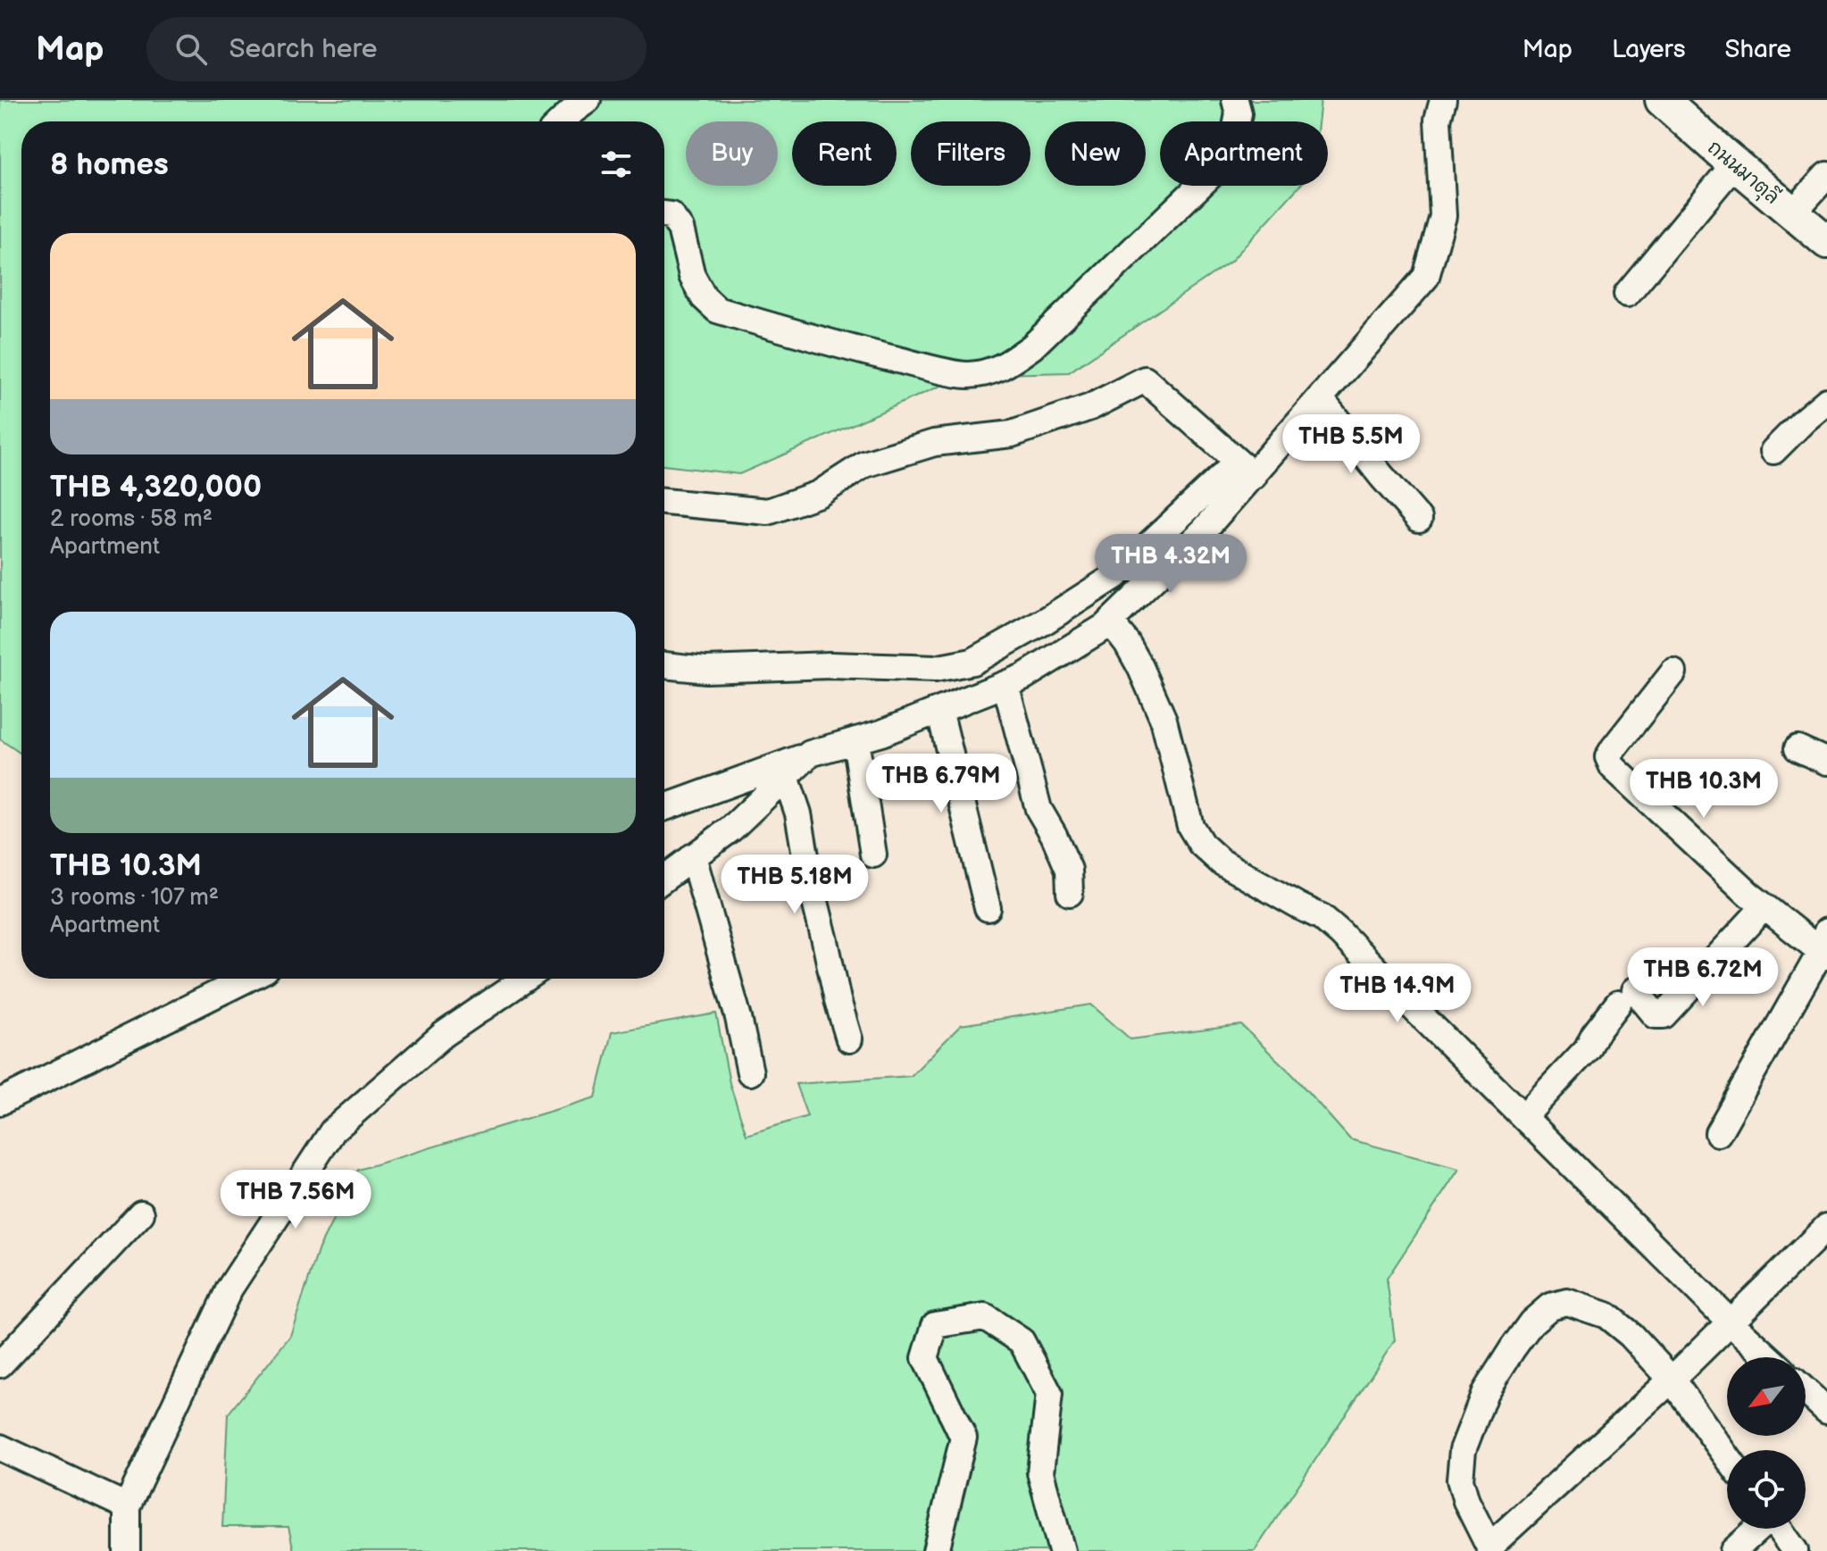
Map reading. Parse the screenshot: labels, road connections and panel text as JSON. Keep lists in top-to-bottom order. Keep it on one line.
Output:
{"streets":{"main road":["ถนนมาตุลี"]},"north":"bottom left","page":{"header":"Map","search":"Search here","nav":["Map","Layers","Share"],"chip":["Buy","Rent","Filters","New","Apartment"],"heading":"8 homes","list":[{"name":"THB 4,320,000","note":"2 rooms · 58 m² · Apartment"},{"name":"THB 10.3M","note":"3 rooms · 107 m² · Apartment"}],"price":["THB 5.5M","THB 4.32M","THB 6.79M","THB 10.3M","THB 5.18M","THB 6.72M","THB 14.9M","THB 7.56M"]}}
